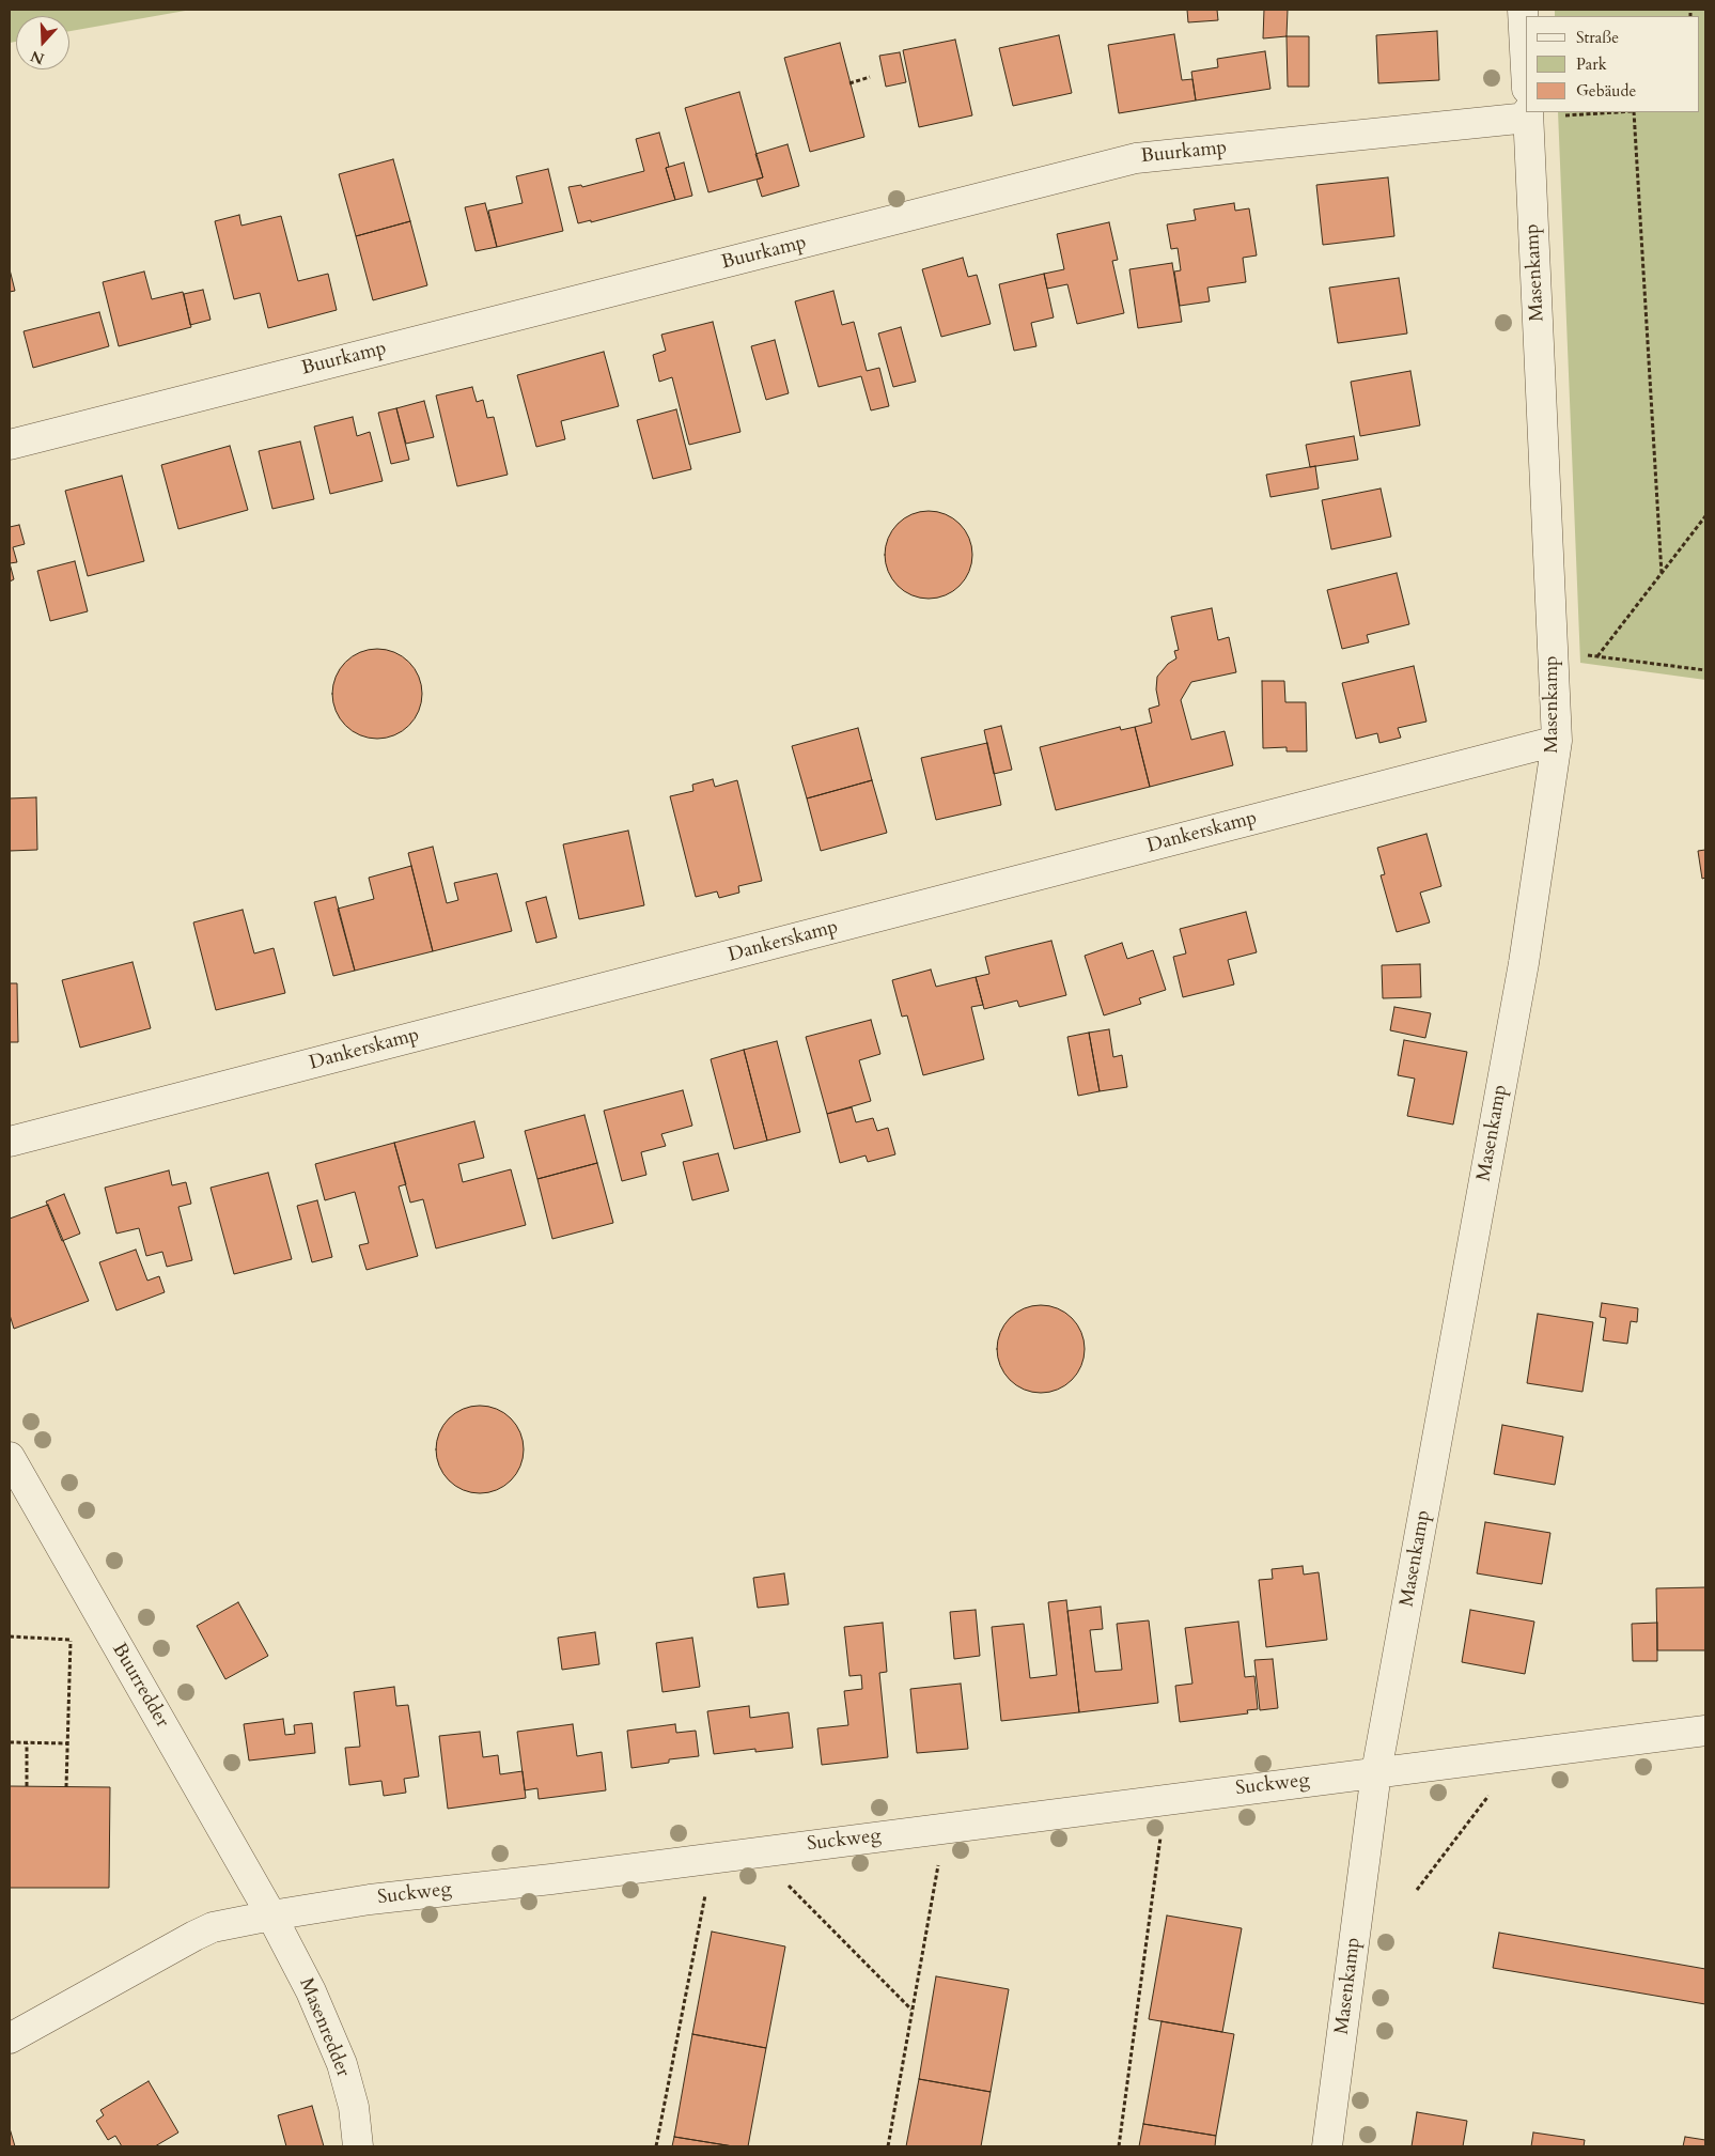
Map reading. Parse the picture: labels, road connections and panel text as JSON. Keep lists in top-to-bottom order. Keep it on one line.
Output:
{"streets":{"street":["Buurkamp","Masenkamp","Dankerskamp","Buurredder","Suckweg","Masenredder"]},"crossings":[["Buurkamp","Masenkamp"],["Masenkamp","Dankerskamp"],["Masenkamp","Suckweg"],["Buurredder","Suckweg"],["Buurredder","Masenredder"],["Suckweg","Masenredder"]],"legend":["Straße","Park","Gebäude"],"north":"bottom"}
